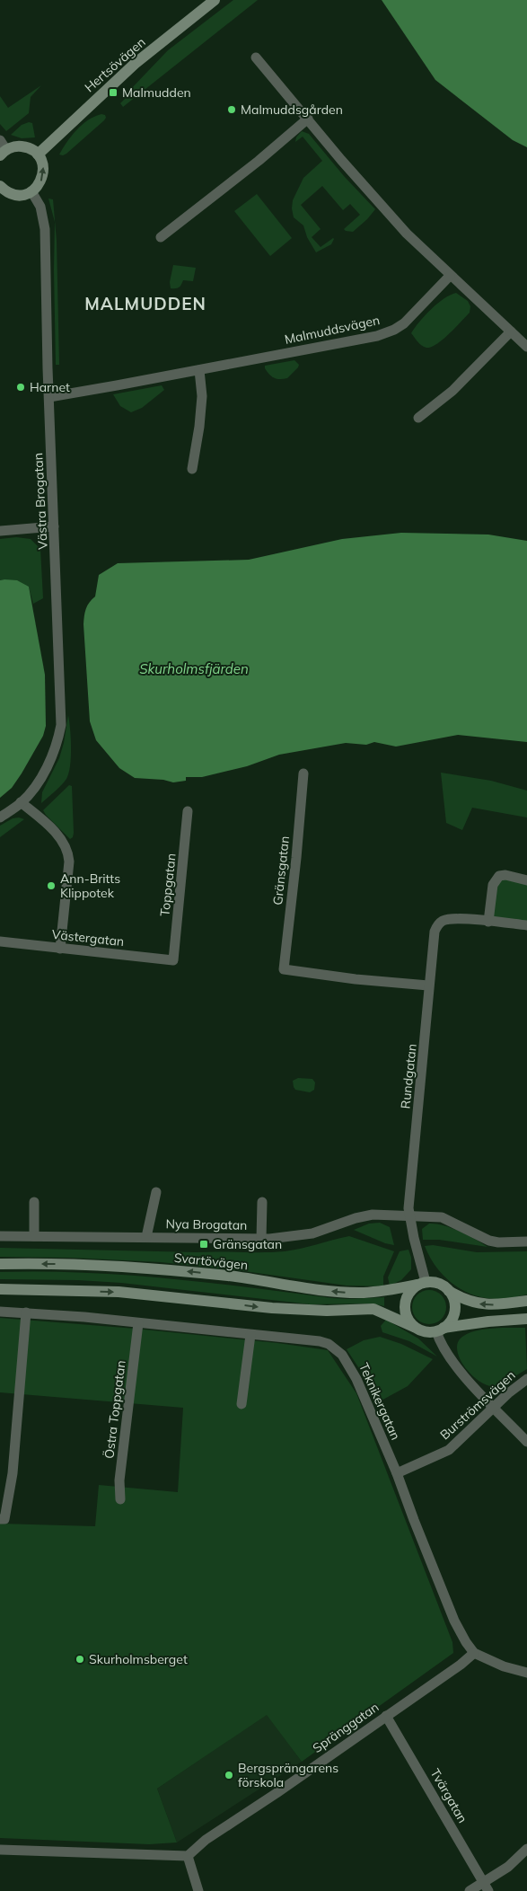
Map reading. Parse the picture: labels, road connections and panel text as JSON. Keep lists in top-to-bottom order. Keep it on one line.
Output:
{"streets":{"main road":["Hertsövägen","Svartövägen"],"street":["Malmuddsvägen","Västra Brogatan","Gränsgatan","Toppgatan","Västergatan","Rundgatan","Nya Brogatan","Teknikergatan","Burströmsvägen","Östra Toppgatan","Spränggatan","Tvärgatan"]},"crossings":[["Malmuddsvägen","Västra Brogatan"],["Gränsgatan","Rundgatan"],["Toppgatan","Västergatan"],["Rundgatan","Nya Brogatan"],["Rundgatan","Svartövägen"],["Teknikergatan","Burströmsvägen"],["Teknikergatan","Östra Toppgatan"],["Teknikergatan","Spränggatan"],["Spränggatan","Tvärgatan"]],"districts":["MALMUDDEN"],"water":["Skurholmsfjärden"],"places":{"transit":["Malmudden","Gränsgatan"],"other":["Malmuddsgården","Harnet","Ann-Britts Klippotek","Skurholmsberget","Bergsprängarens förskola"]}}
